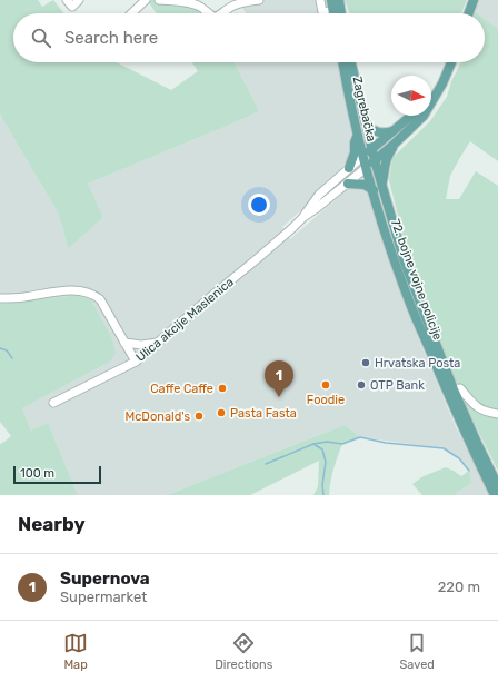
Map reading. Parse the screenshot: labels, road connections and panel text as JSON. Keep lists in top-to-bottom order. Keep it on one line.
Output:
{"streets":{"main road":["Zagrebačka","72. bojne vojne policije"],"street":["Ulica akcije Maslenica"]},"crossings":[["Zagrebačka","72. bojne vojne policije"],["Zagrebačka","Ulica akcije Maslenica"],["72. bojne vojne policije","Ulica akcije Maslenica"]],"places":["Hrvatska Posta","Foodie","OTP Bank","Caffe Caffe","Pasta Fasta","McDonald's"],"scale_bar":"100 m","north":"right","page":{"search":"Search here","pins":"1","scale":"100 m","heading":"Nearby","list":[{"mark":"1","name":"Supernova","note":"Supermarket","value":"220 m"}],"nav":["Map","Directions","Saved"]}}
